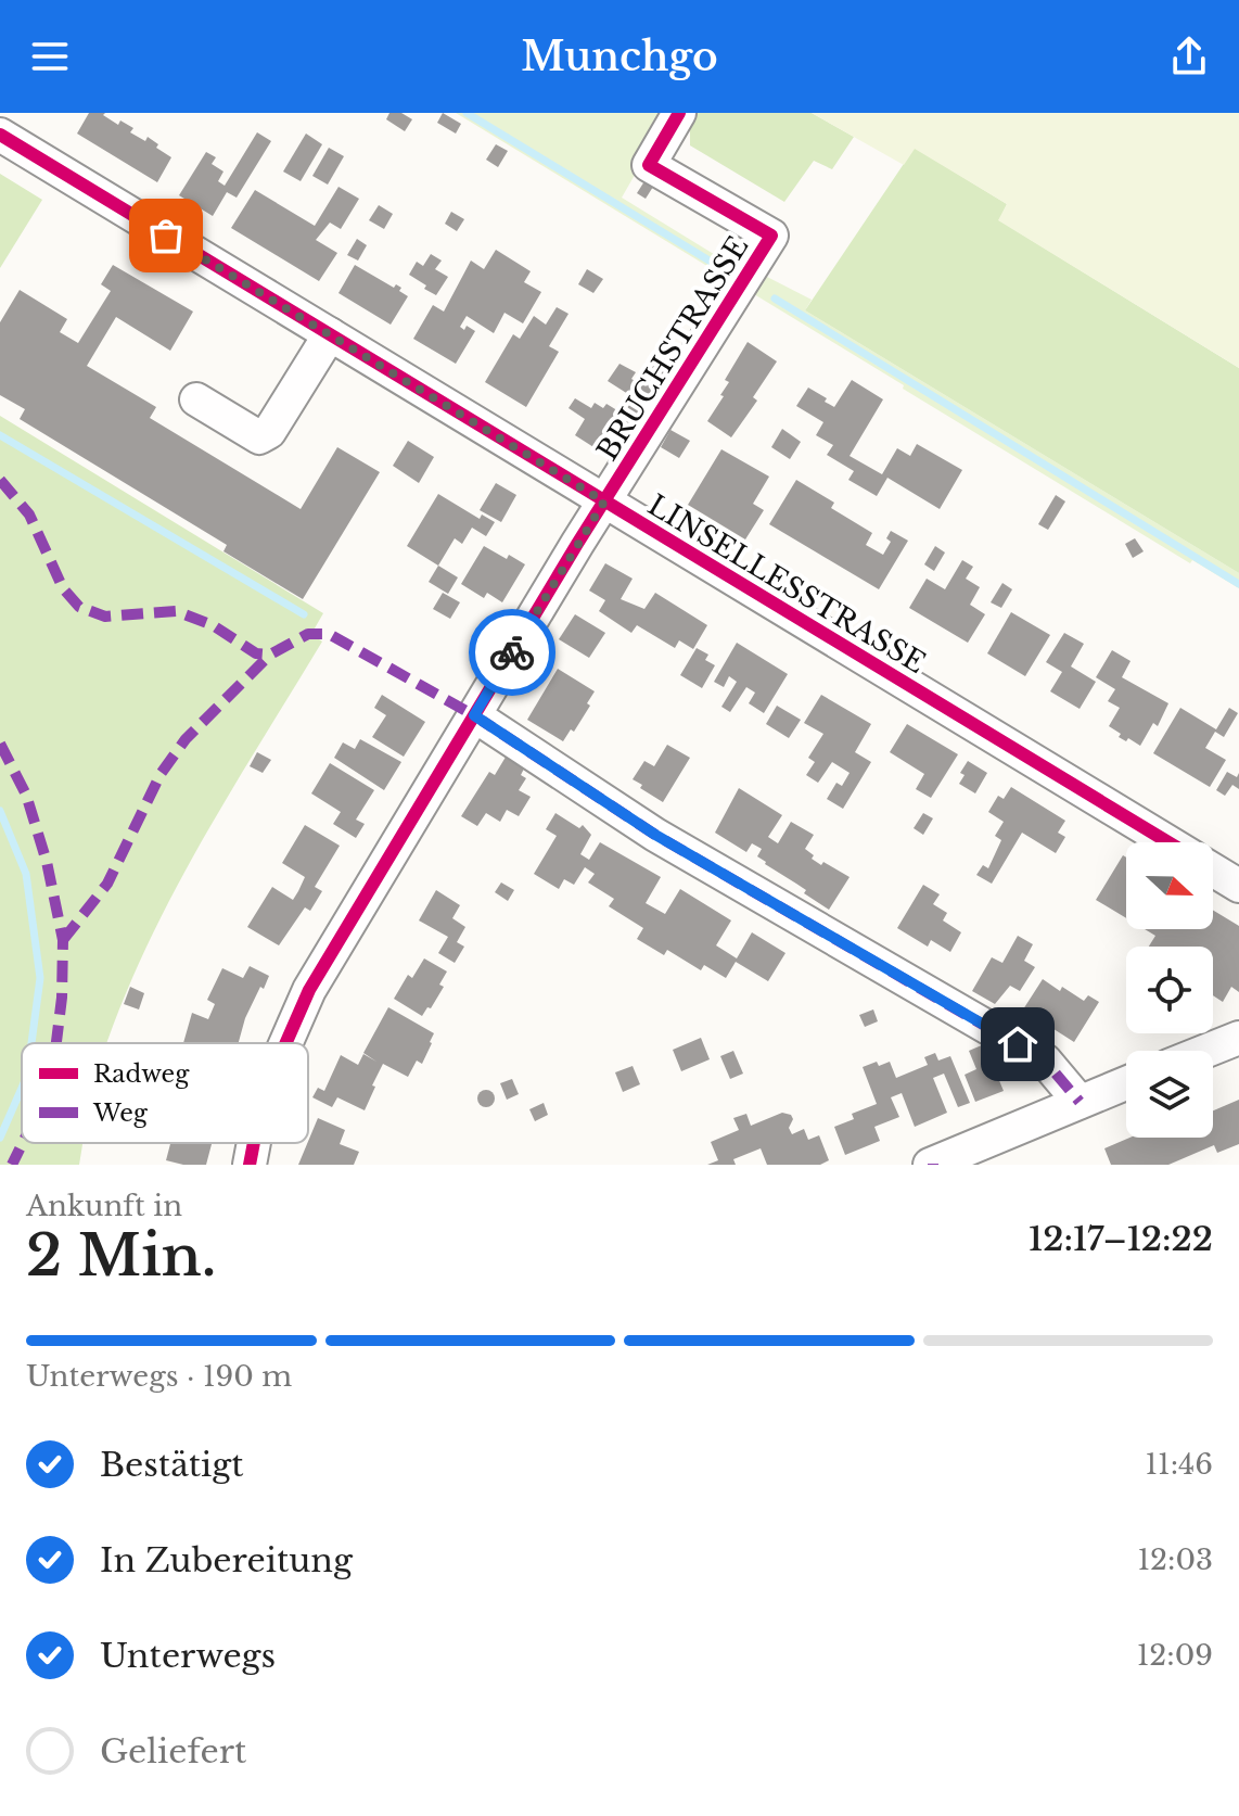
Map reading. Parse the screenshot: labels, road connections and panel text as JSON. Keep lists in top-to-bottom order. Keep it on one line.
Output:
{"streets":{"street":["BRUCHSTRASSE","LINSELLESSTRASSE"]},"crossings":[["BRUCHSTRASSE","LINSELLESSTRASSE"]],"legend":["Radweg","Weg"],"north":"right","page":{"header":"Munchgo","heading":["2 Min.","Ankunft in","12:17–12:22"],"bar":"Unterwegs · 190 m","list":[["Bestätigt","11:46"],["In Zubereitung","12:03"],["Unterwegs","12:09"],"Geliefert"]}}
